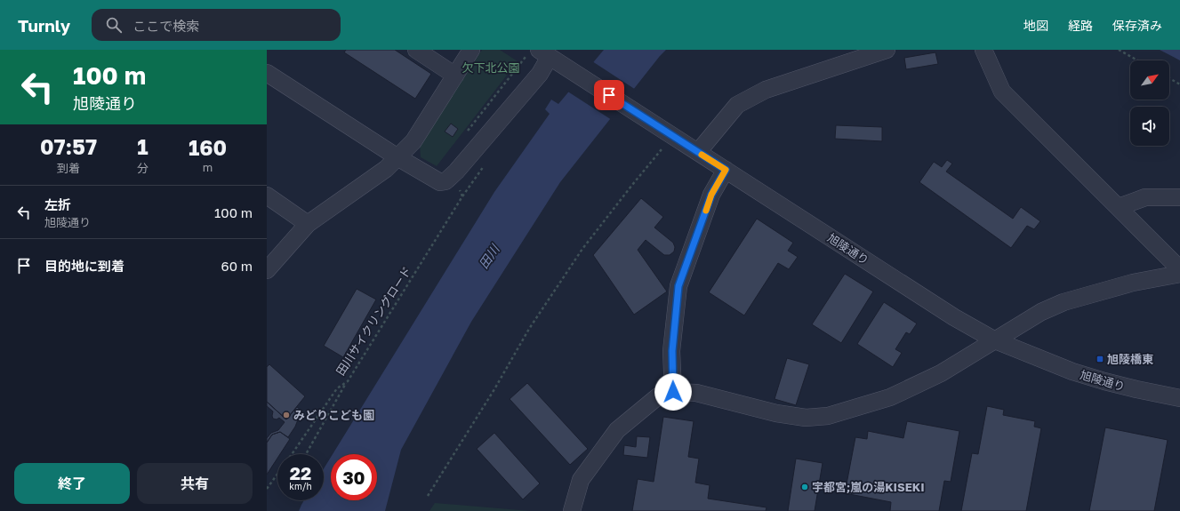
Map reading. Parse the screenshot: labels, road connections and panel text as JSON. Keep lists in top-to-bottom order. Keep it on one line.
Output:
{"streets":{"street":["旭陵通り"],"path":["田川サイクリングロード"]},"water":["田川"],"parks":["欠下北公園"],"places":{"transit":["旭陵橋東"],"other":["みどりこども園","宇都宮;嵐の湯KISEKI"]},"north":"top right","page":{"header":"Turnly","search":"ここで検索","nav":["地図","経路","保存済み"],"turn":["100 m","旭陵通り"],"eta":["07:57","到着","1","分","160","m"],"list":[{"name":"左折","note":"旭陵通り","value":"100 m"},{"name":"目的地に到着","value":"60 m"}],"speed":"22 km/h","limit":"30","buttons":["終了","共有"]}}
